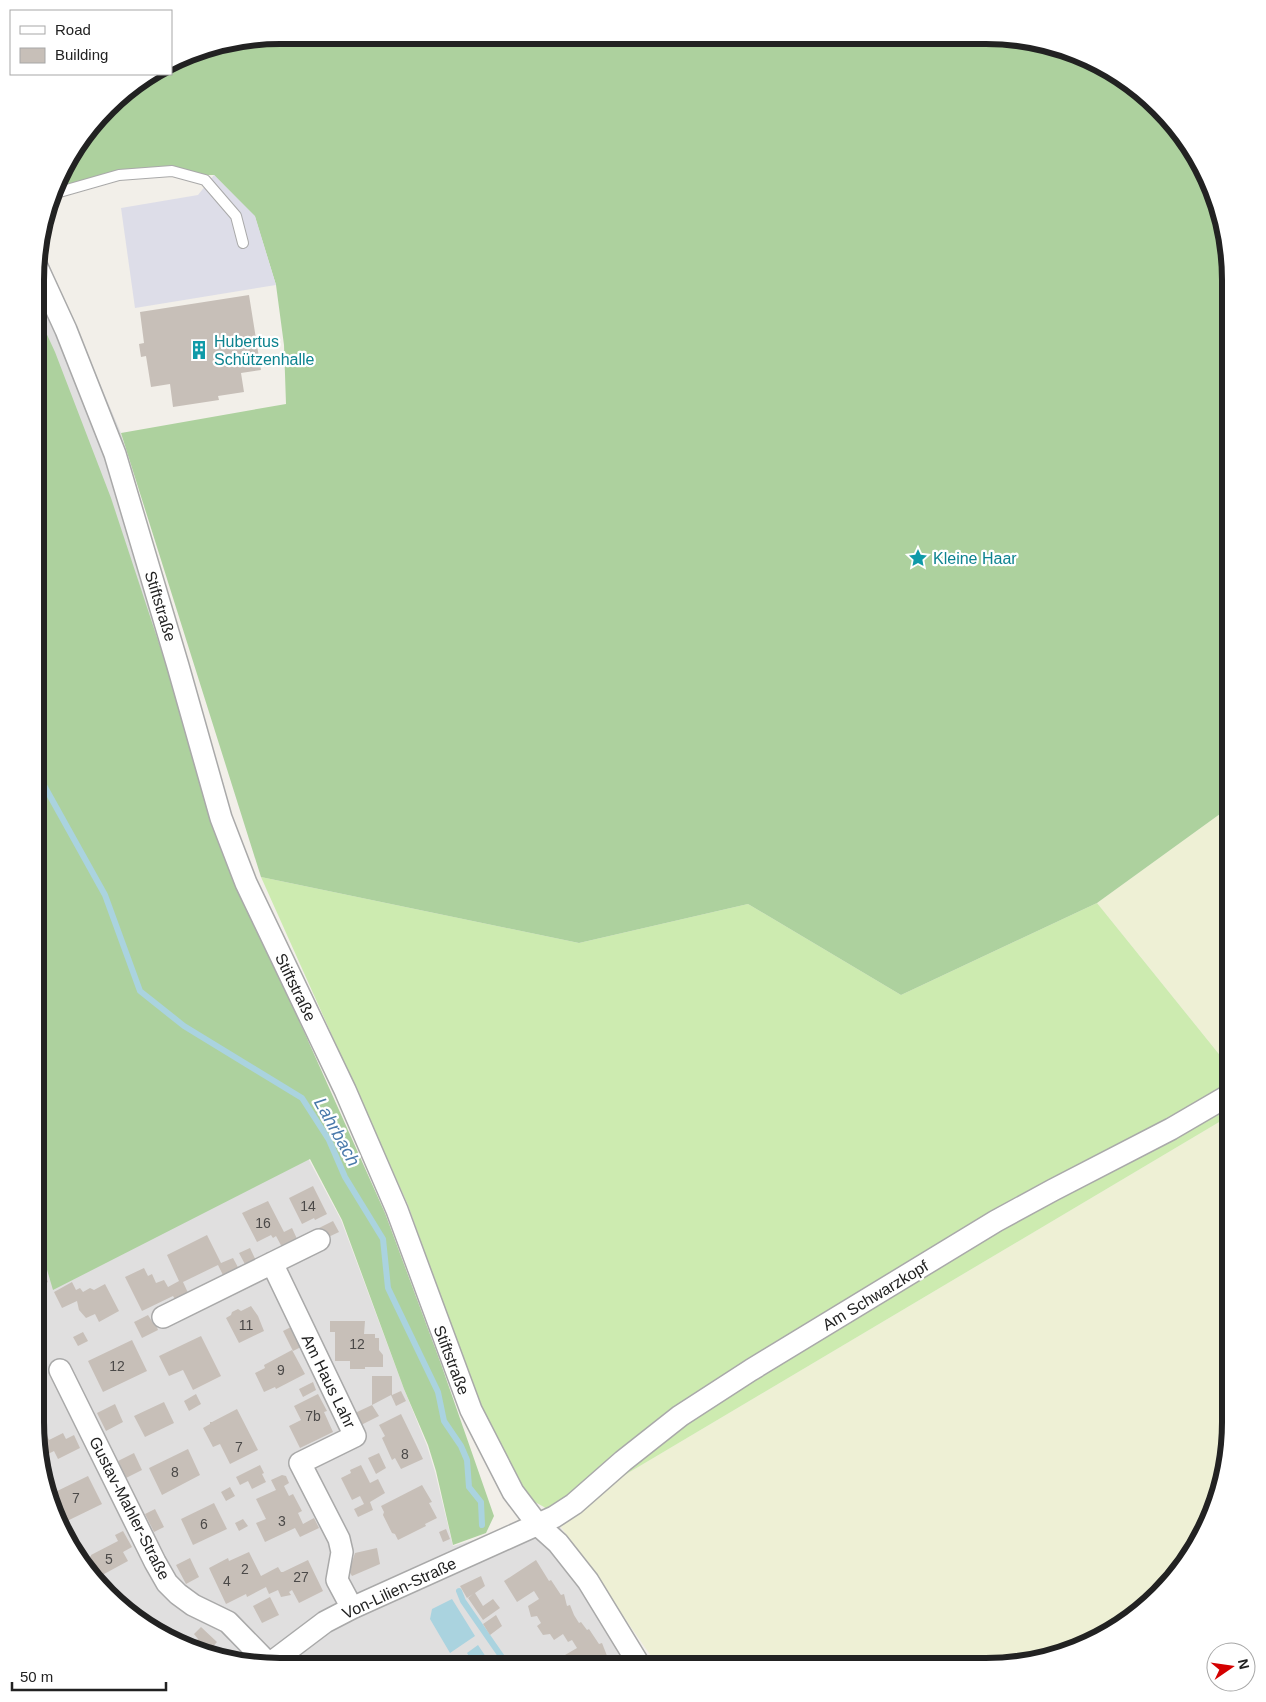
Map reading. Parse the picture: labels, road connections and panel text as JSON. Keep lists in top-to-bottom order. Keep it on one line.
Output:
{"streets":{"street":["Stiftstraße","Am Schwarzkopf","Am Haus Lahr","Gustav-Mahler-Straße","Von-Lilien-Straße"]},"crossings":[["Stiftstraße","Am Schwarzkopf"],["Stiftstraße","Von-Lilien-Straße"],["Am Schwarzkopf","Von-Lilien-Straße"],["Am Haus Lahr","Von-Lilien-Straße"]],"water":["Lahrbach"],"places":{"building":["Hubertus Schützenhalle"],"place":["Kleine Haar"]},"house_numbers":["14","16","11","12","12","9","7b","7","8","8","7","3","6","5","2","27","4"],"legend":["Road","Building"],"scale_bar":"50 m","north":"right"}
